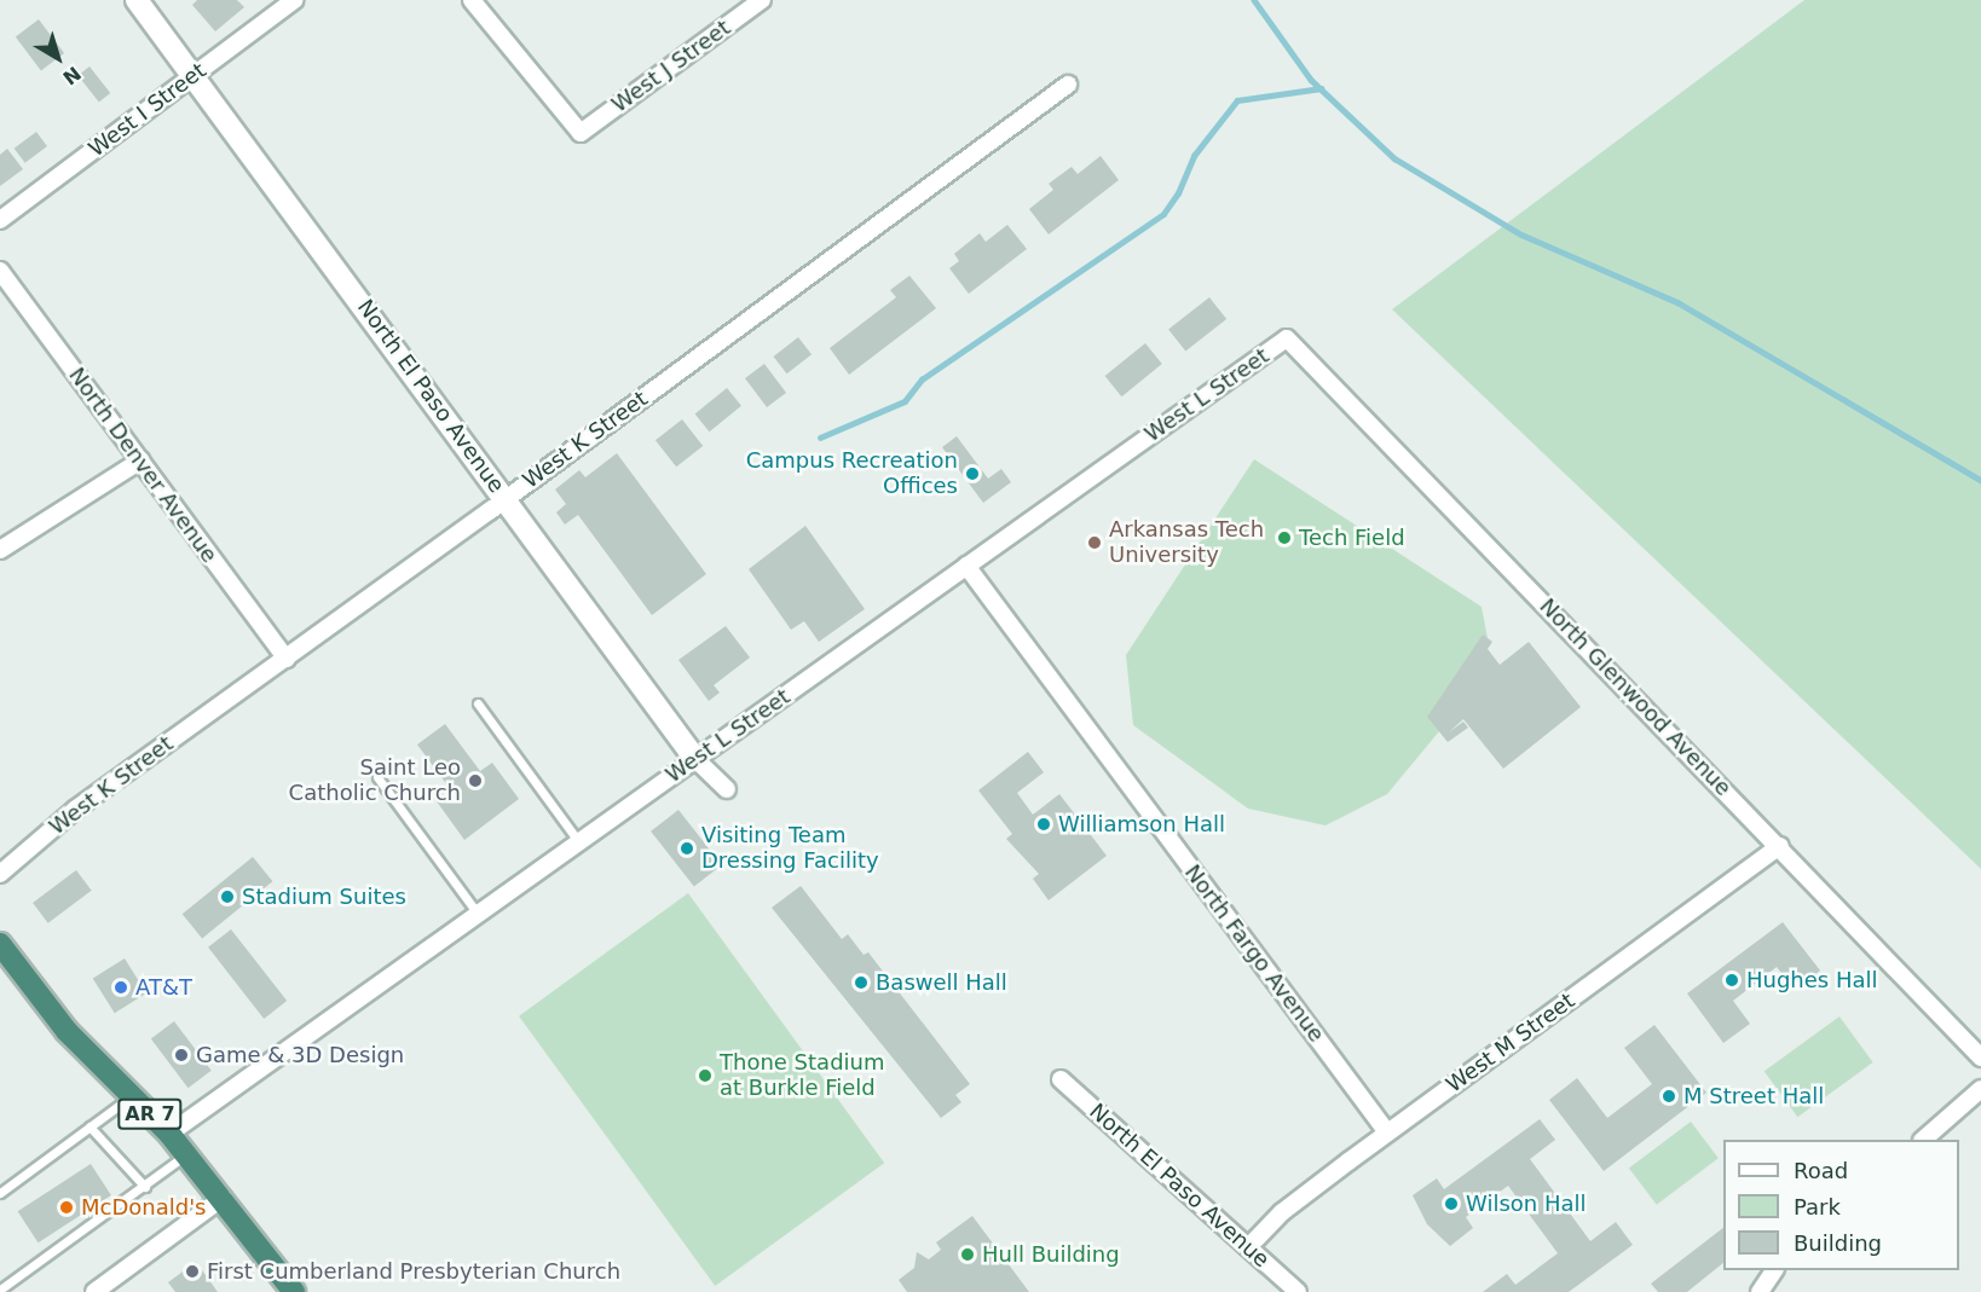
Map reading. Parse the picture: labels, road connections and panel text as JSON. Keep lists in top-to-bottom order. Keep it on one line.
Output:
{"streets":{"highway":["AR 7"],"street":["West J Street","West I Street","West L Street","North El Paso Avenue","West K Street","North Denver Avenue","North Glenwood Avenue","North Fargo Avenue","West M Street"]},"crossings":[["West I Street","North El Paso Avenue"],["West L Street","North El Paso Avenue"],["West L Street","North Glenwood Avenue"],["West L Street","North Fargo Avenue"],["West L Street","AR 7"],["North El Paso Avenue","West K Street"],["North El Paso Avenue","West M Street"],["West K Street","North Denver Avenue"],["North Glenwood Avenue","West M Street"],["North Fargo Avenue","West M Street"]],"places":["Campus Recreation Offices","Tech Field","Arkansas Tech University","Saint Leo Catholic Church","Williamson Hall","Visiting Team Dressing Facility","Stadium Suites","Hughes Hall","Baswell Hall","AT&T","Game & 3D Design","Thone Stadium at Burkle Field","M Street Hall","Wilson Hall","McDonald's","Hull Building","First Cumberland Presbyterian Church"],"legend":["Road","Park","Building"],"north":"bottom right"}
